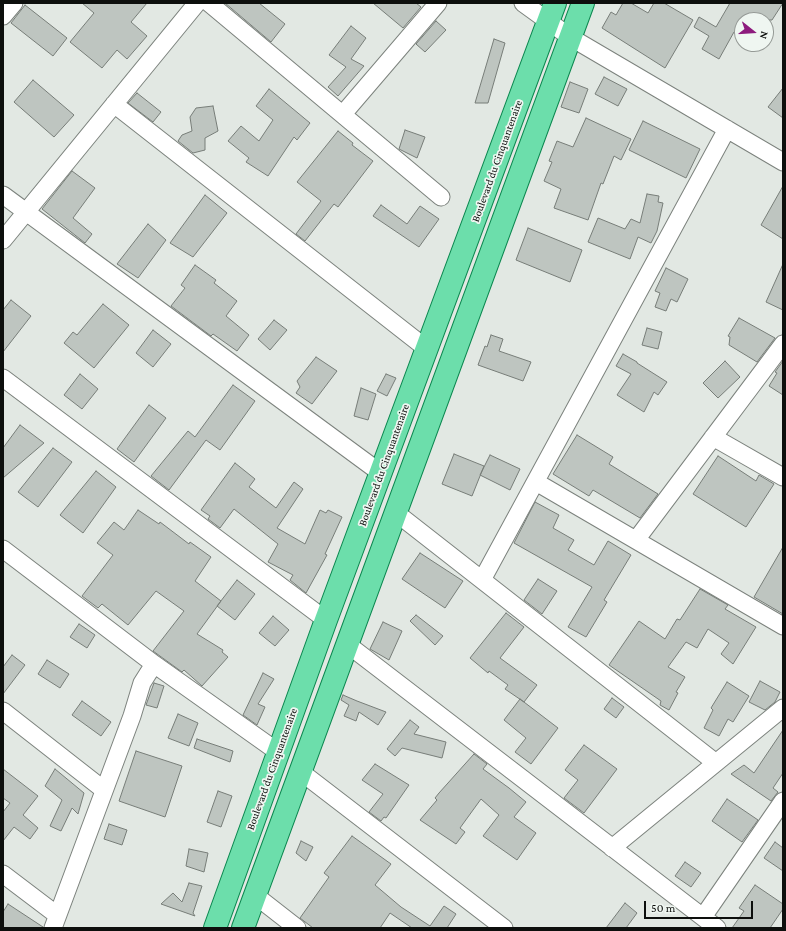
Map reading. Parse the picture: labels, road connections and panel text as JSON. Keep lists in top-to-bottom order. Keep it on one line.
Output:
{"streets":{"main road":["Boulevard du Cinquantenaire"]},"scale_bar":"50 m","north":"right"}
